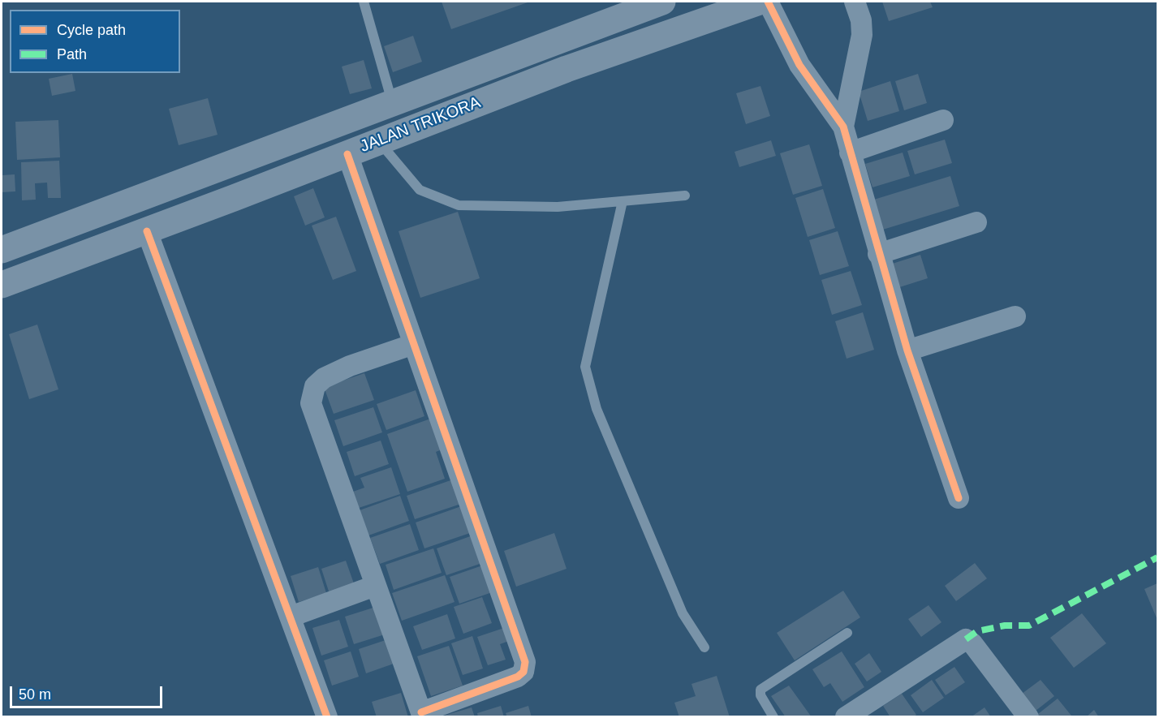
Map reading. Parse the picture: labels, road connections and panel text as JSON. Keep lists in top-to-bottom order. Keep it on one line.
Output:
{"streets":{"main road":["JALAN TRIKORA"]},"legend":["Cycle path","Path"],"scale_bar":"50 m"}
